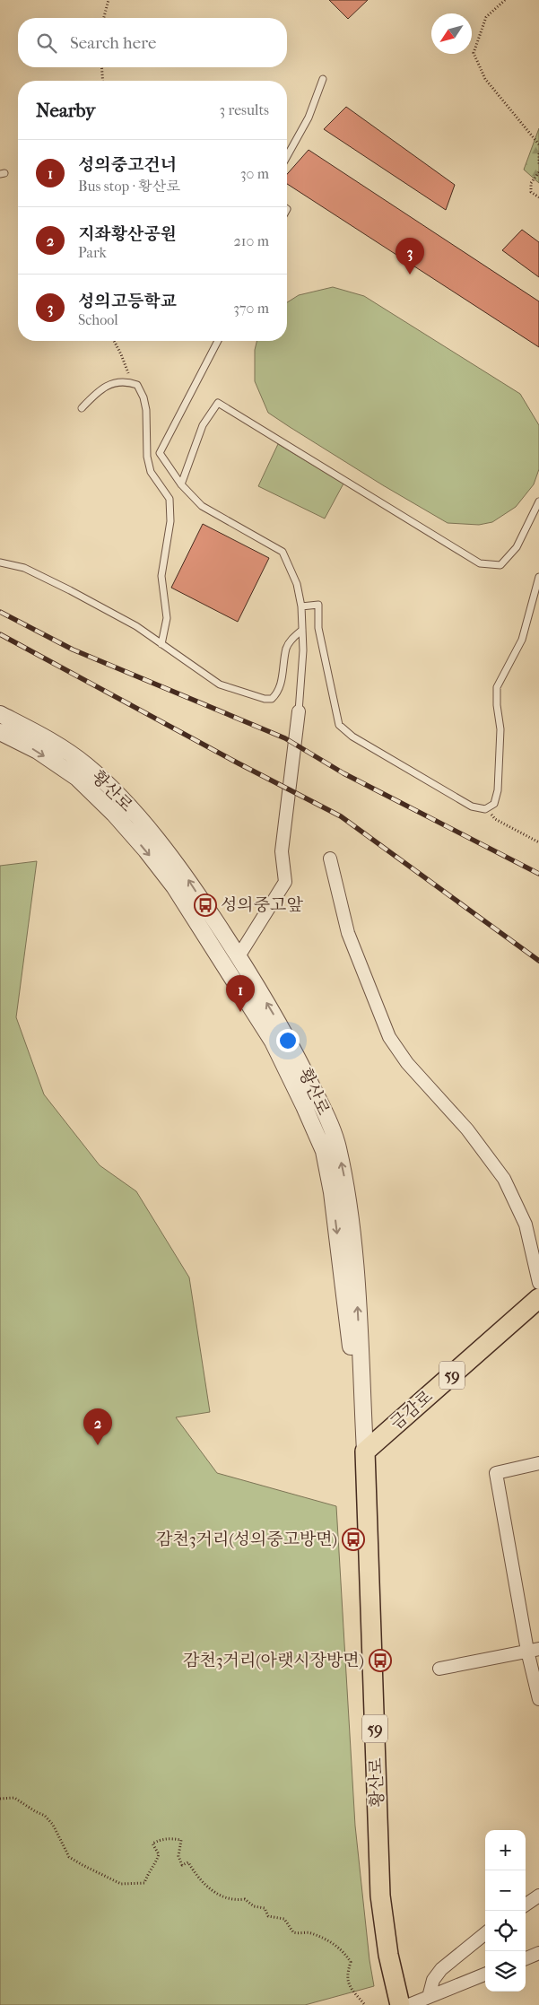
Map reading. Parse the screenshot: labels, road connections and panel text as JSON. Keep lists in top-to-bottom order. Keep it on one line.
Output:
{"streets":{"main road":["황산로","59","금감로"]},"crossings":[["황산로","금감로"]],"places":{"bus stop":["성의중고앞","감천3거리(성의중고방면)","감천3거리(아랫시장방면)"]},"north":"bottom left","page":{"search":"Search here","heading":["Nearby","3 results"],"list":[{"mark":"1","name":"성의중고건너","note":"Bus stop · 황산로","value":"30 m"},{"mark":"2","name":"지좌황산공원","note":"Park","value":"210 m"},{"mark":"3","name":"성의고등학교","note":"School","value":"370 m"}],"pins":["3","1","2"],"map_buttons":["+","−"]}}
